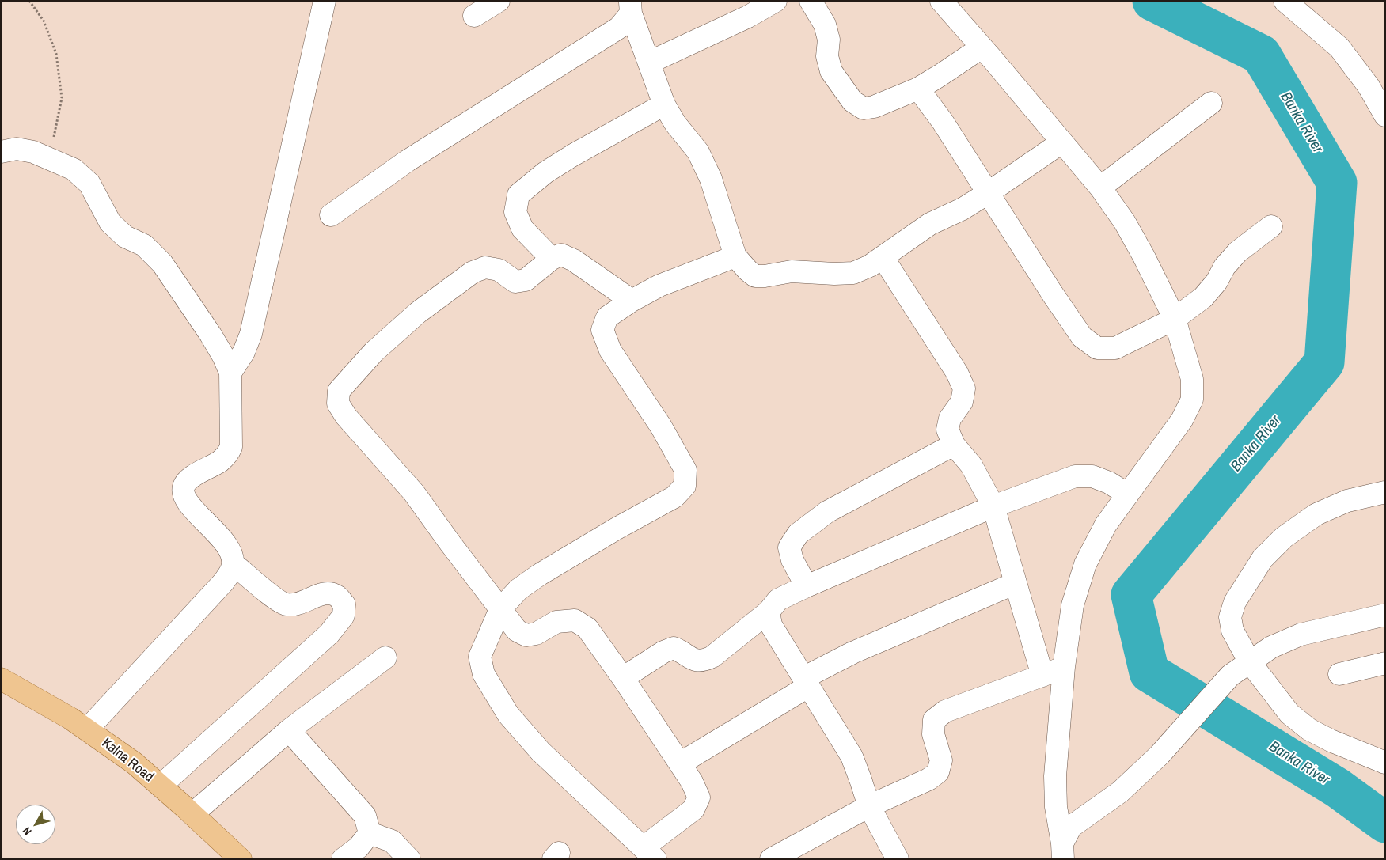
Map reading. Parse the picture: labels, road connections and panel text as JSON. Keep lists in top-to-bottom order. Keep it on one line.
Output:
{"streets":{"main road":["Kalna Road"]},"water":["Banka River"],"north":"bottom left"}
